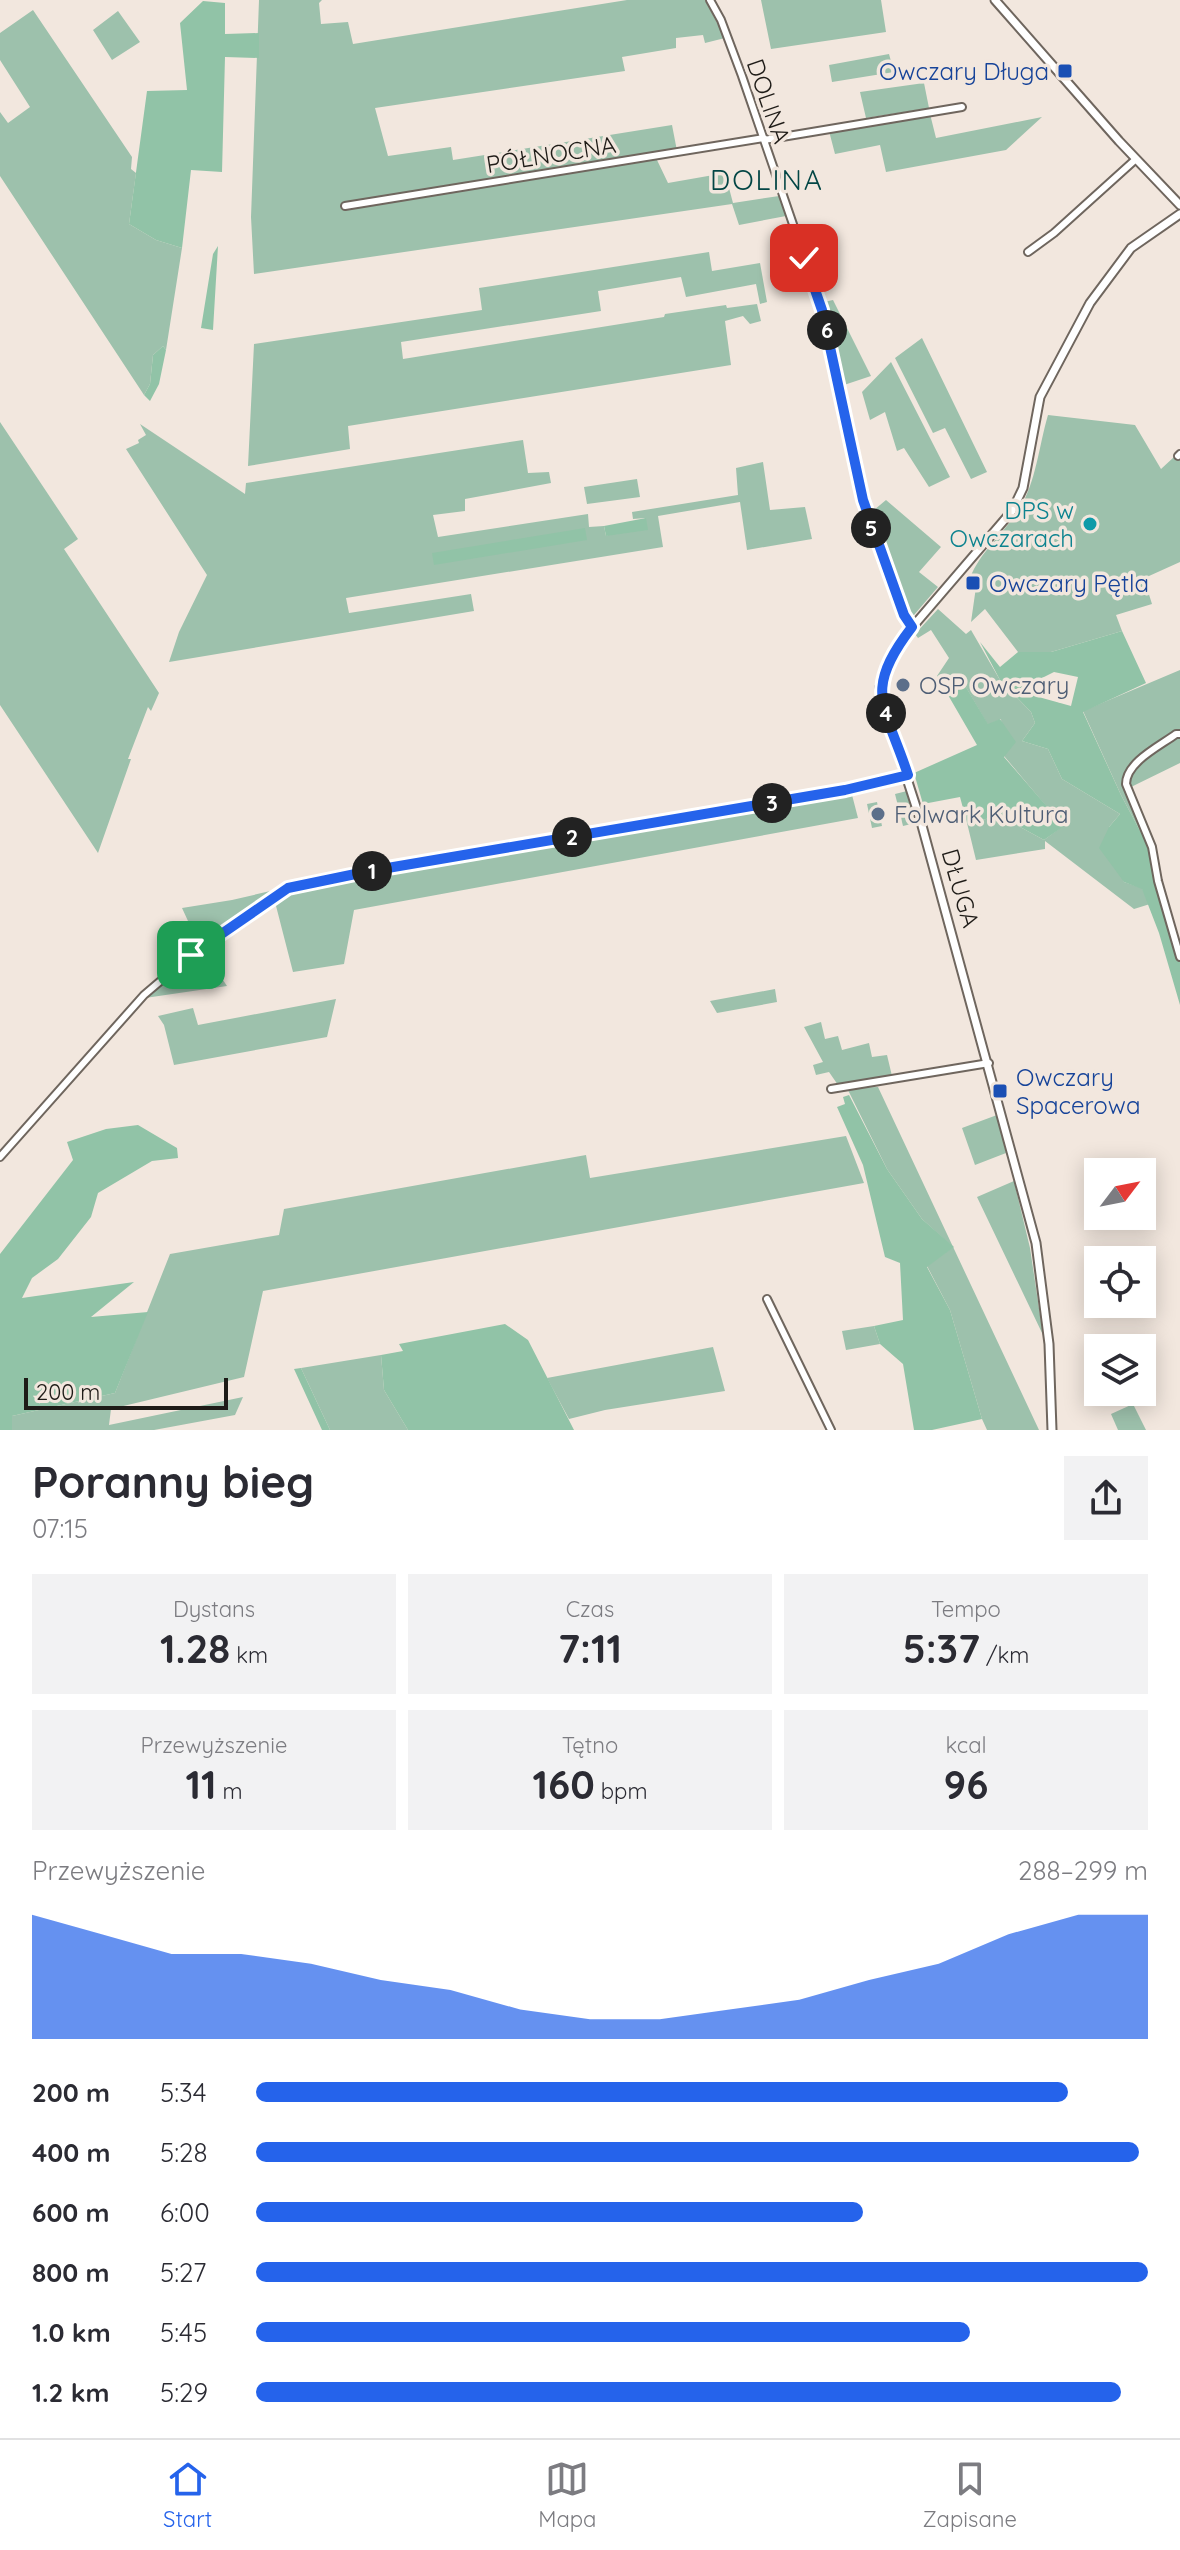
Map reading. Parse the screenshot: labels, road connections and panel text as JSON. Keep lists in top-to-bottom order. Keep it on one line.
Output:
{"streets":{"street":["DOLINA","PÓŁNOCNA","DŁUGA"]},"crossings":[["DOLINA","PÓŁNOCNA"],["DOLINA","DŁUGA"]],"districts":["DOLINA"],"places":{"transit":["Owczary Długa","Owczary Pętla","Owczary Spacerowa"],"other":["DPS w Owczarach","OSP Owczary","Folwark Kultura"]},"scale_bar":"200 m","north":"top right","page":{"pins":["6","5","4","3","2","1"],"scale":"200 m","heading":["Poranny bieg","07:15"],"stats":[["Dystans","1.28 km"],["Czas","7:11"],["Tempo","5:37 /km"],["Przewyższenie","11 m"],["Tętno","160 bpm"],["kcal","96"]],"chart":["Przewyższenie","288–299 m"],"list":[{"name":"200 m","note":"5:34"},{"name":"400 m","note":"5:28"},{"name":"600 m","note":"6:00"},{"name":"800 m","note":"5:27"},{"name":"1.0 km","note":"5:45"},{"name":"1.2 km","note":"5:29"}],"tabs":["Start","Mapa","Zapisane"]}}
